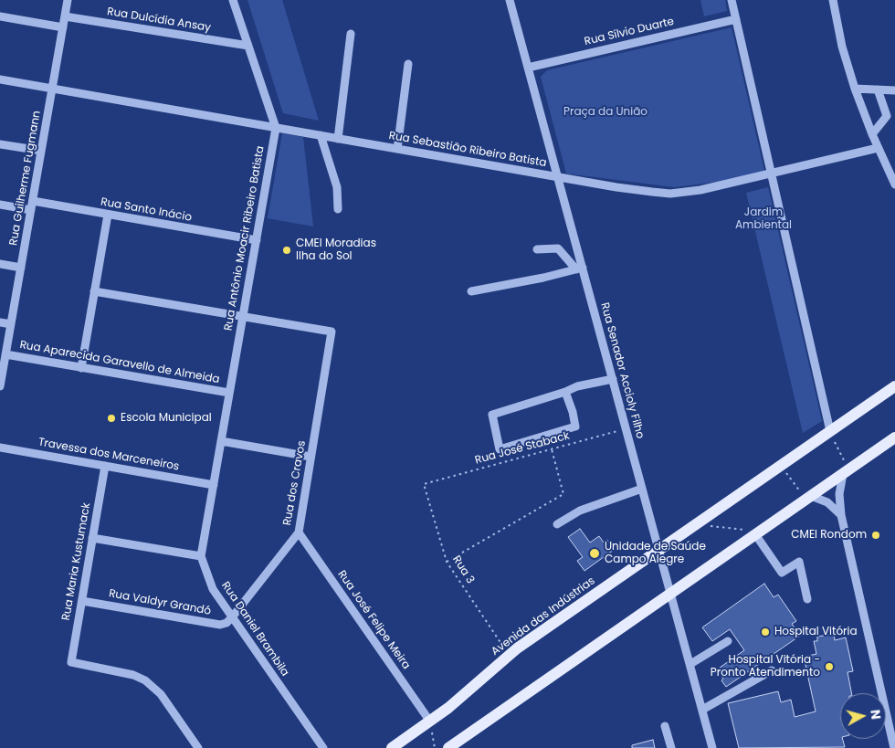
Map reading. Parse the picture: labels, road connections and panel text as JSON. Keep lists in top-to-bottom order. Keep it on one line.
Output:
{"streets":{"main road":["Avenida das Indústrias"],"street":["Rua Dulcídia Ansay","Rua Sílvio Duarte","Rua Sebastião Ribeiro Batista","Rua Guilherme Fugmann","Rua Santo Inácio","Rua Antônio Moacir Ribeiro Batista","Rua Aparecida Garavello de Almeida","Rua Senador Accioly Filho","Travessa dos Marceneiros","Rua dos Cravos","Rua Maria Kustumack","Rua Valdyr Grandó","Rua José Felipe Meira","Rua Daniel Brambila"],"path":["Rua José Staback","Rua 3"]},"crossings":[["Rua Dulcídia Ansay","Rua Guilherme Fugmann"],["Rua Dulcídia Ansay","Rua Antônio Moacir Ribeiro Batista"],["Rua Sílvio Duarte","Rua Senador Accioly Filho"],["Rua Sebastião Ribeiro Batista","Rua Guilherme Fugmann"],["Rua Sebastião Ribeiro Batista","Rua Antônio Moacir Ribeiro Batista"],["Rua Sebastião Ribeiro Batista","Rua Senador Accioly Filho"],["Rua Guilherme Fugmann","Rua Santo Inácio"],["Rua Guilherme Fugmann","Rua Aparecida Garavello de Almeida"],["Rua Santo Inácio","Rua Antônio Moacir Ribeiro Batista"],["Rua Antônio Moacir Ribeiro Batista","Rua Aparecida Garavello de Almeida"],["Rua Antônio Moacir Ribeiro Batista","Travessa dos Marceneiros"],["Rua Antônio Moacir Ribeiro Batista","Rua dos Cravos"],["Rua Senador Accioly Filho","Rua José Staback"],["Rua Senador Accioly Filho","Avenida das Indústrias"],["Rua José Staback","Rua 3"],["Travessa dos Marceneiros","Rua Maria Kustumack"],["Rua dos Cravos","Rua Valdyr Grandó"],["Rua dos Cravos","Rua José Felipe Meira"],["Rua dos Cravos","Rua Daniel Brambila"],["Rua Maria Kustumack","Rua Valdyr Grandó"],["Rua 3","Avenida das Indústrias"],["Rua Valdyr Grandó","Rua Daniel Brambila"],["Avenida das Indústrias","Rua José Felipe Meira"]],"parks":["Praça da União","Jardim Ambiental"],"places":["CMEI Moradias Ilha do Sol","Escola Municipal","CMEI Rondom","Unidade de Saúde Campo Alegre","Hospital Vitória","Hospital Vitória - Pronto Atendimento"],"north":"right"}
